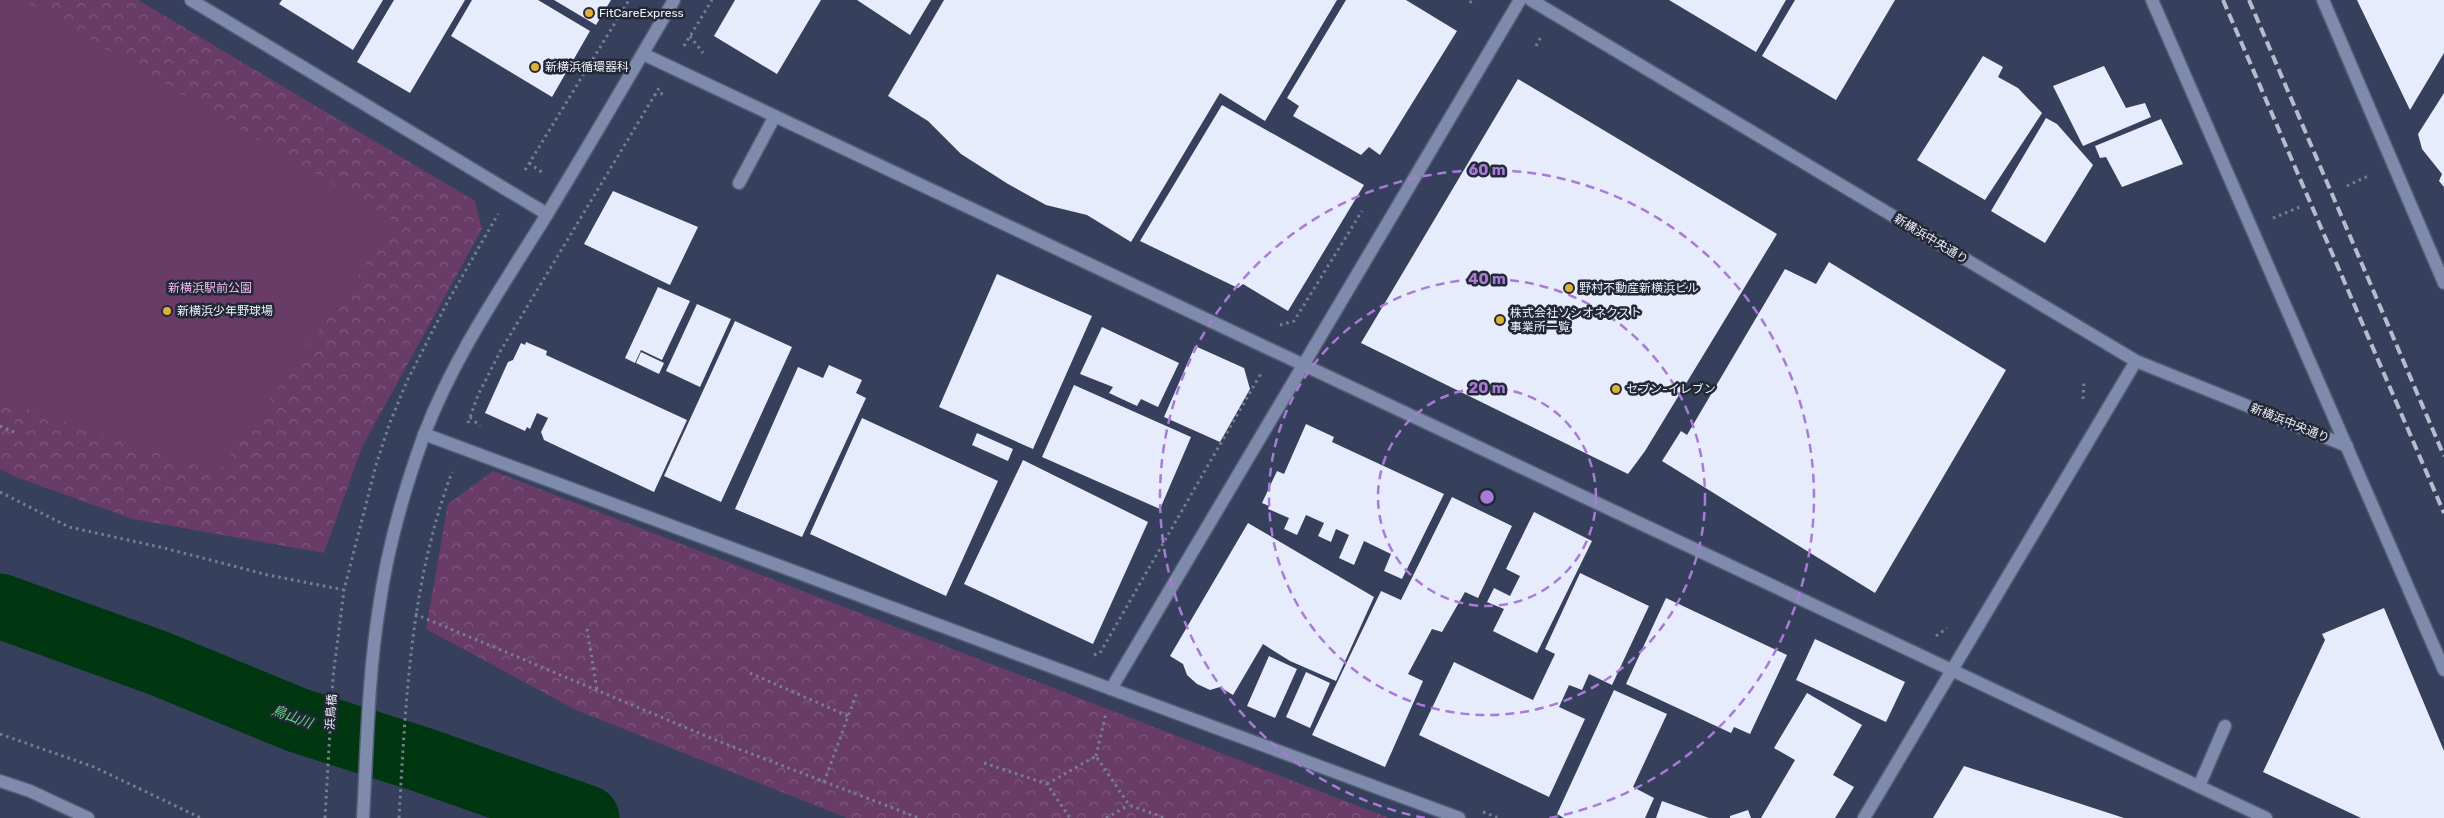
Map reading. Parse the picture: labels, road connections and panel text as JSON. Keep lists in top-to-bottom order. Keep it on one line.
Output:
{"streets":{"street":["新横浜中央通り"],"path":["浜鳥橋"]},"water":["鳥山川"],"parks":["新横浜駅前公園"],"places":["FitCareExpress","新横浜循環器科","野村不動産新横浜ビル","新横浜少年野球場","株式会社ソシオネクスト 事業所一覧","セブン-イレブン"],"rings":["60 m","40 m","20 m"]}
